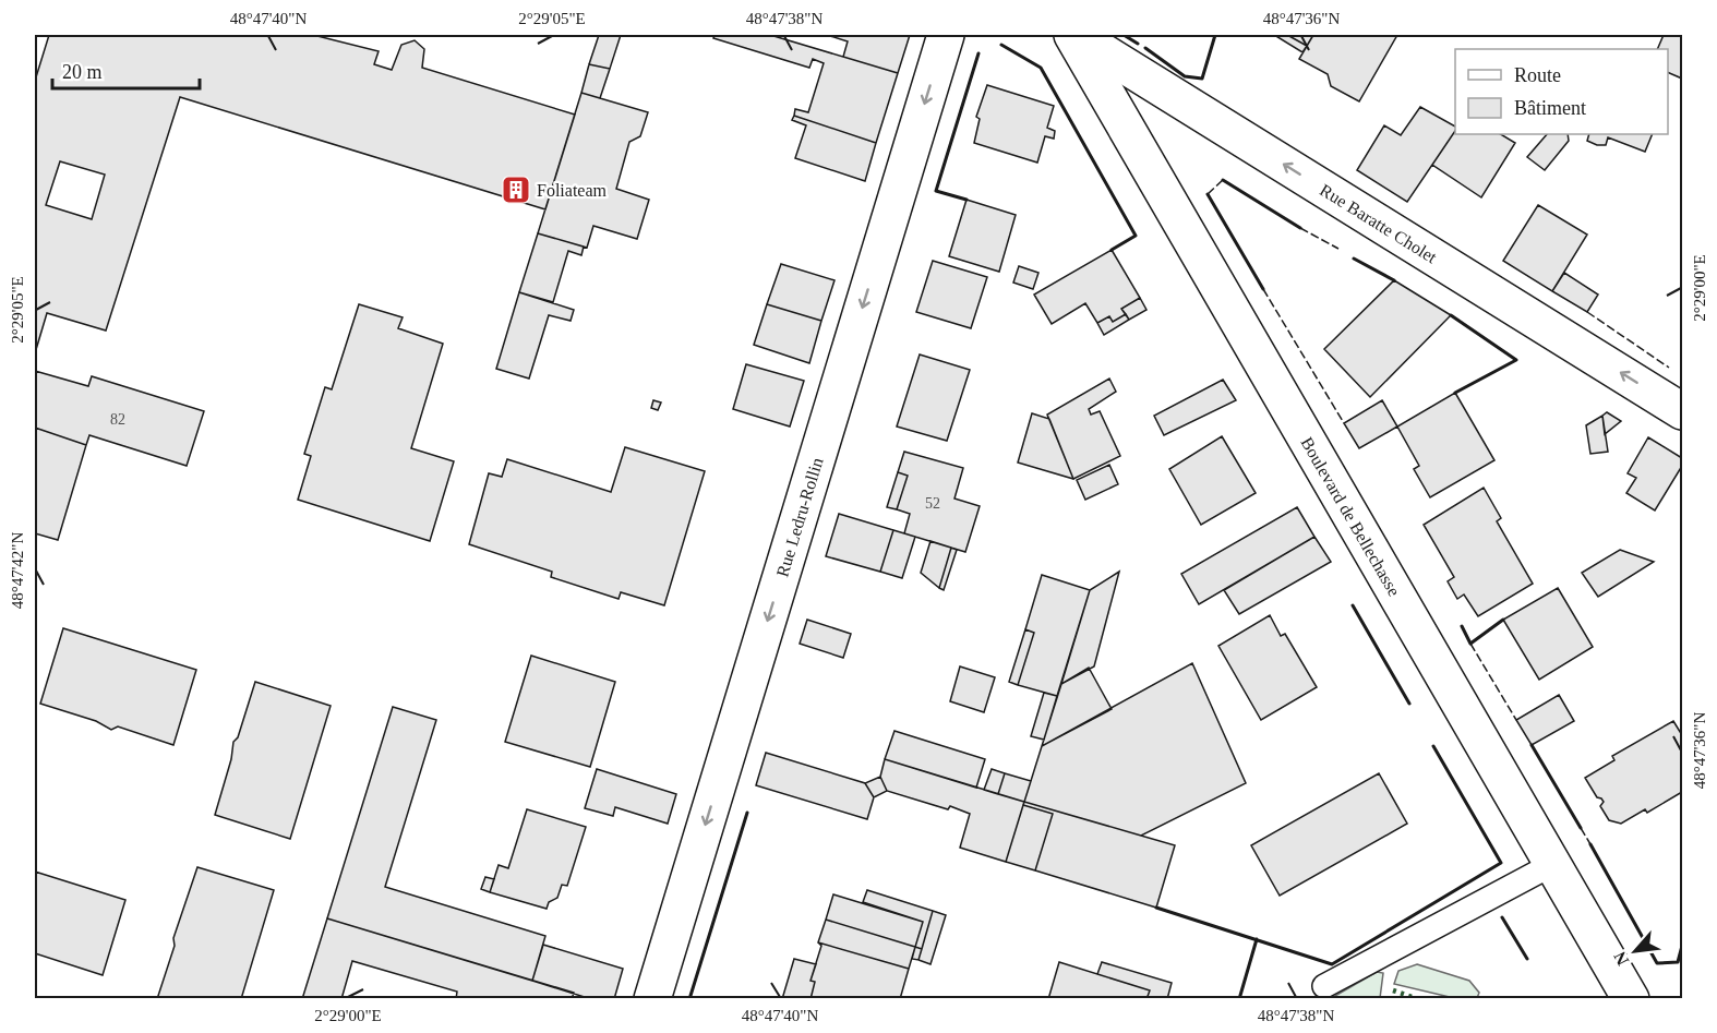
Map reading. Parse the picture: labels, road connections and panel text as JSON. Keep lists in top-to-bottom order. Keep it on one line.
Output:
{"streets":{"street":["Rue Baratte Cholet","Rue Ledru-Rollin","Boulevard de Bellechasse"]},"crossings":[["Rue Baratte Cholet","Boulevard de Bellechasse"]],"one_way":["Rue Baratte Cholet","Rue Ledru-Rollin"],"places":{"building":["Foliateam"]},"house_numbers":["82","52"],"legend":["Route","Bâtiment"],"scale_bar":"20 m","north":"bottom left","coordinates":["48°47'40\"N","2°29'05\"E","48°47'38\"N","48°47'36\"N","2°29'00\"E","48°47'42\"N"]}
